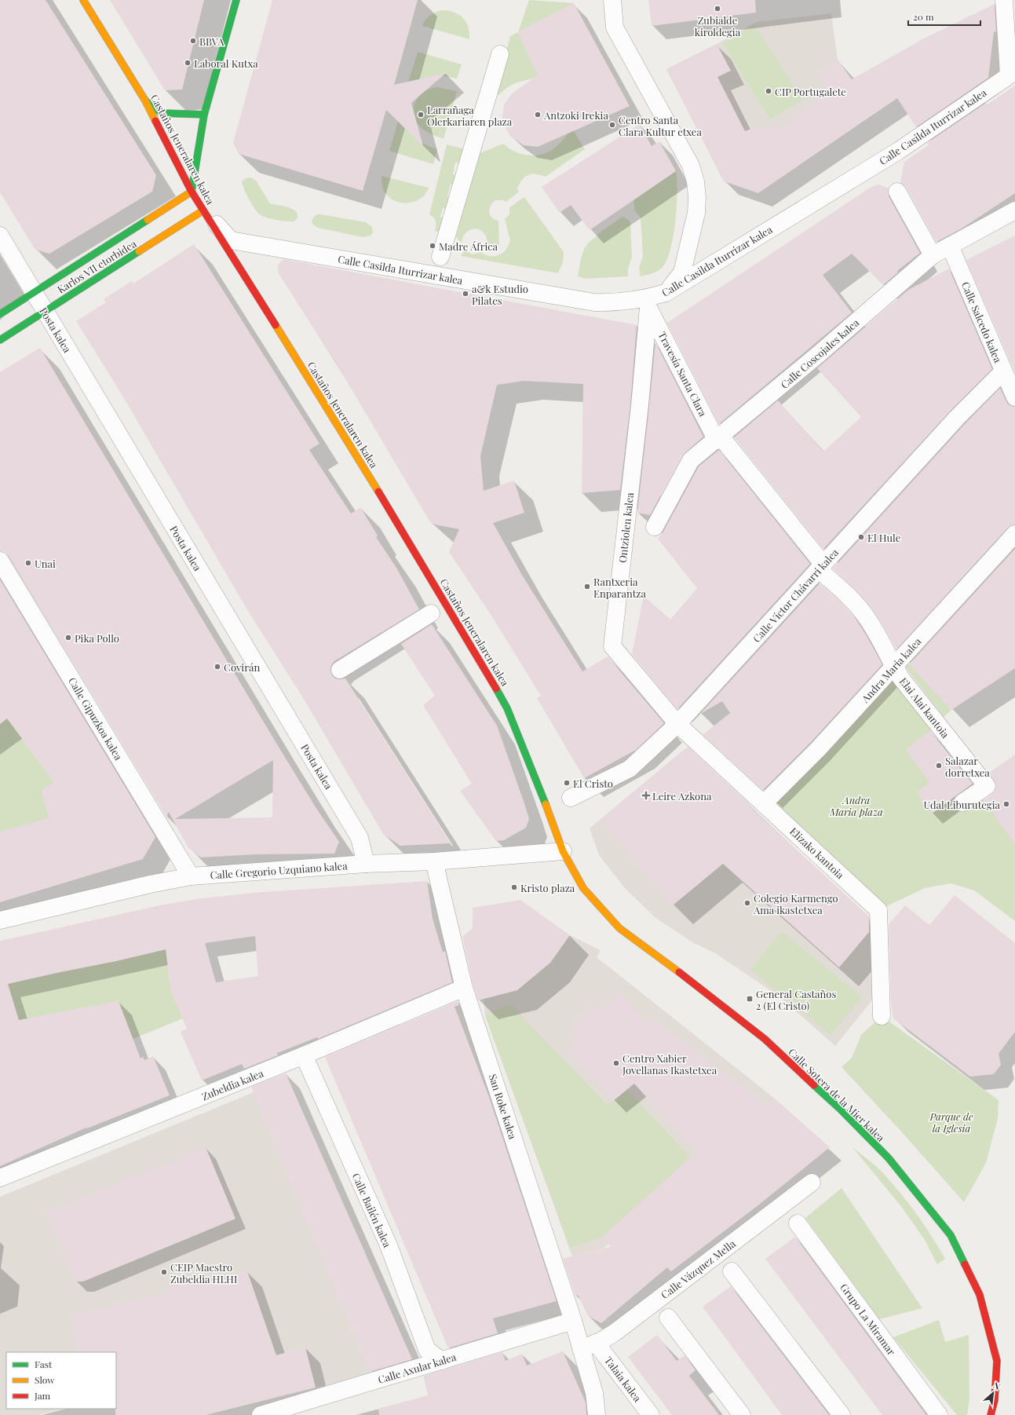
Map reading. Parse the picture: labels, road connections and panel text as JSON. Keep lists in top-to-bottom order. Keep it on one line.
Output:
{"streets":{"street":["Calle Casilda Iturrizar kalea","Castaños Jeneralaren kalea","Karlos VII etorbidea","Calle Salcedo kalea","Posta kalea","Calle Coscojales kalea","Travesía Santa Clara","Ontziolen kalea","Calle Víctor Chávarri kalea","Andra Maria kalea","Elai Alai kantoia","Calle Gipuzkoa kalea","Elizako kantoia","Calle Gregorio Uzquiano kalea","Zubeldia kalea","Calle Sotera de la Mier kalea","San Roke kalea","Calle Bailén kalea","Calle Vázquez Mella","Grupo La Miramar","Calle Axular kalea","Talaia kalea"]},"crossings":[["Calle Casilda Iturrizar kalea","Castaños Jeneralaren kalea"],["Calle Casilda Iturrizar kalea","Karlos VII etorbidea"],["Castaños Jeneralaren kalea","Karlos VII etorbidea"],["Castaños Jeneralaren kalea","Calle Gregorio Uzquiano kalea"],["Castaños Jeneralaren kalea","Calle Sotera de la Mier kalea"],["Karlos VII etorbidea","Posta kalea"],["Calle Salcedo kalea","Calle Coscojales kalea"],["Calle Salcedo kalea","Calle Víctor Chávarri kalea"],["Posta kalea","Calle Gregorio Uzquiano kalea"],["Calle Coscojales kalea","Travesía Santa Clara"],["Travesía Santa Clara","Ontziolen kalea"],["Travesía Santa Clara","Calle Víctor Chávarri kalea"],["Travesía Santa Clara","Elai Alai kantoia"],["Ontziolen kalea","Calle Víctor Chávarri kalea"],["Ontziolen kalea","Elizako kantoia"],["Calle Víctor Chávarri kalea","Elai Alai kantoia"],["Calle Víctor Chávarri kalea","Elizako kantoia"],["Andra Maria kalea","Elai Alai kantoia"],["Andra Maria kalea","Elizako kantoia"],["Calle Gipuzkoa kalea","Calle Gregorio Uzquiano kalea"],["Calle Gregorio Uzquiano kalea","Calle Sotera de la Mier kalea"],["Calle Gregorio Uzquiano kalea","San Roke kalea"],["Zubeldia kalea","San Roke kalea"],["Zubeldia kalea","Calle Bailén kalea"],["San Roke kalea","Calle Vázquez Mella"],["San Roke kalea","Calle Axular kalea"],["San Roke kalea","Talaia kalea"],["Calle Bailén kalea","Calle Axular kalea"],["Calle Vázquez Mella","Talaia kalea"]],"parks":["Andra Maria plaza","Parque de la Iglesia"],"places":{"other":["Zubialde kiroldegia","BBVA","Laboral Kutxa","CIP Portugalete","Larrañaga Olerkariaren plaza","Antzoki Irekia","Centro Santa Clara Kultur etxea","Madre África","a&k Estudio Pilates","El Hule","Unai","Rantxeria Enparantza","Pika Pollo","Covirán","Salazar dorretxea","El Cristo","Udal Liburutegia","Kristo plaza","Colegio Karmengo Ama ikastetxea","Centro Xabier Jovellanas Ikastetxea","CEIP Maestro Zubeldia HLHI"],"health":["Leire Azkona"],"transit":["General Castaños 2 (El Cristo)"]},"legend":["Fast","Slow","Jam"],"scale_bar":"20 m","north":"top right"}
